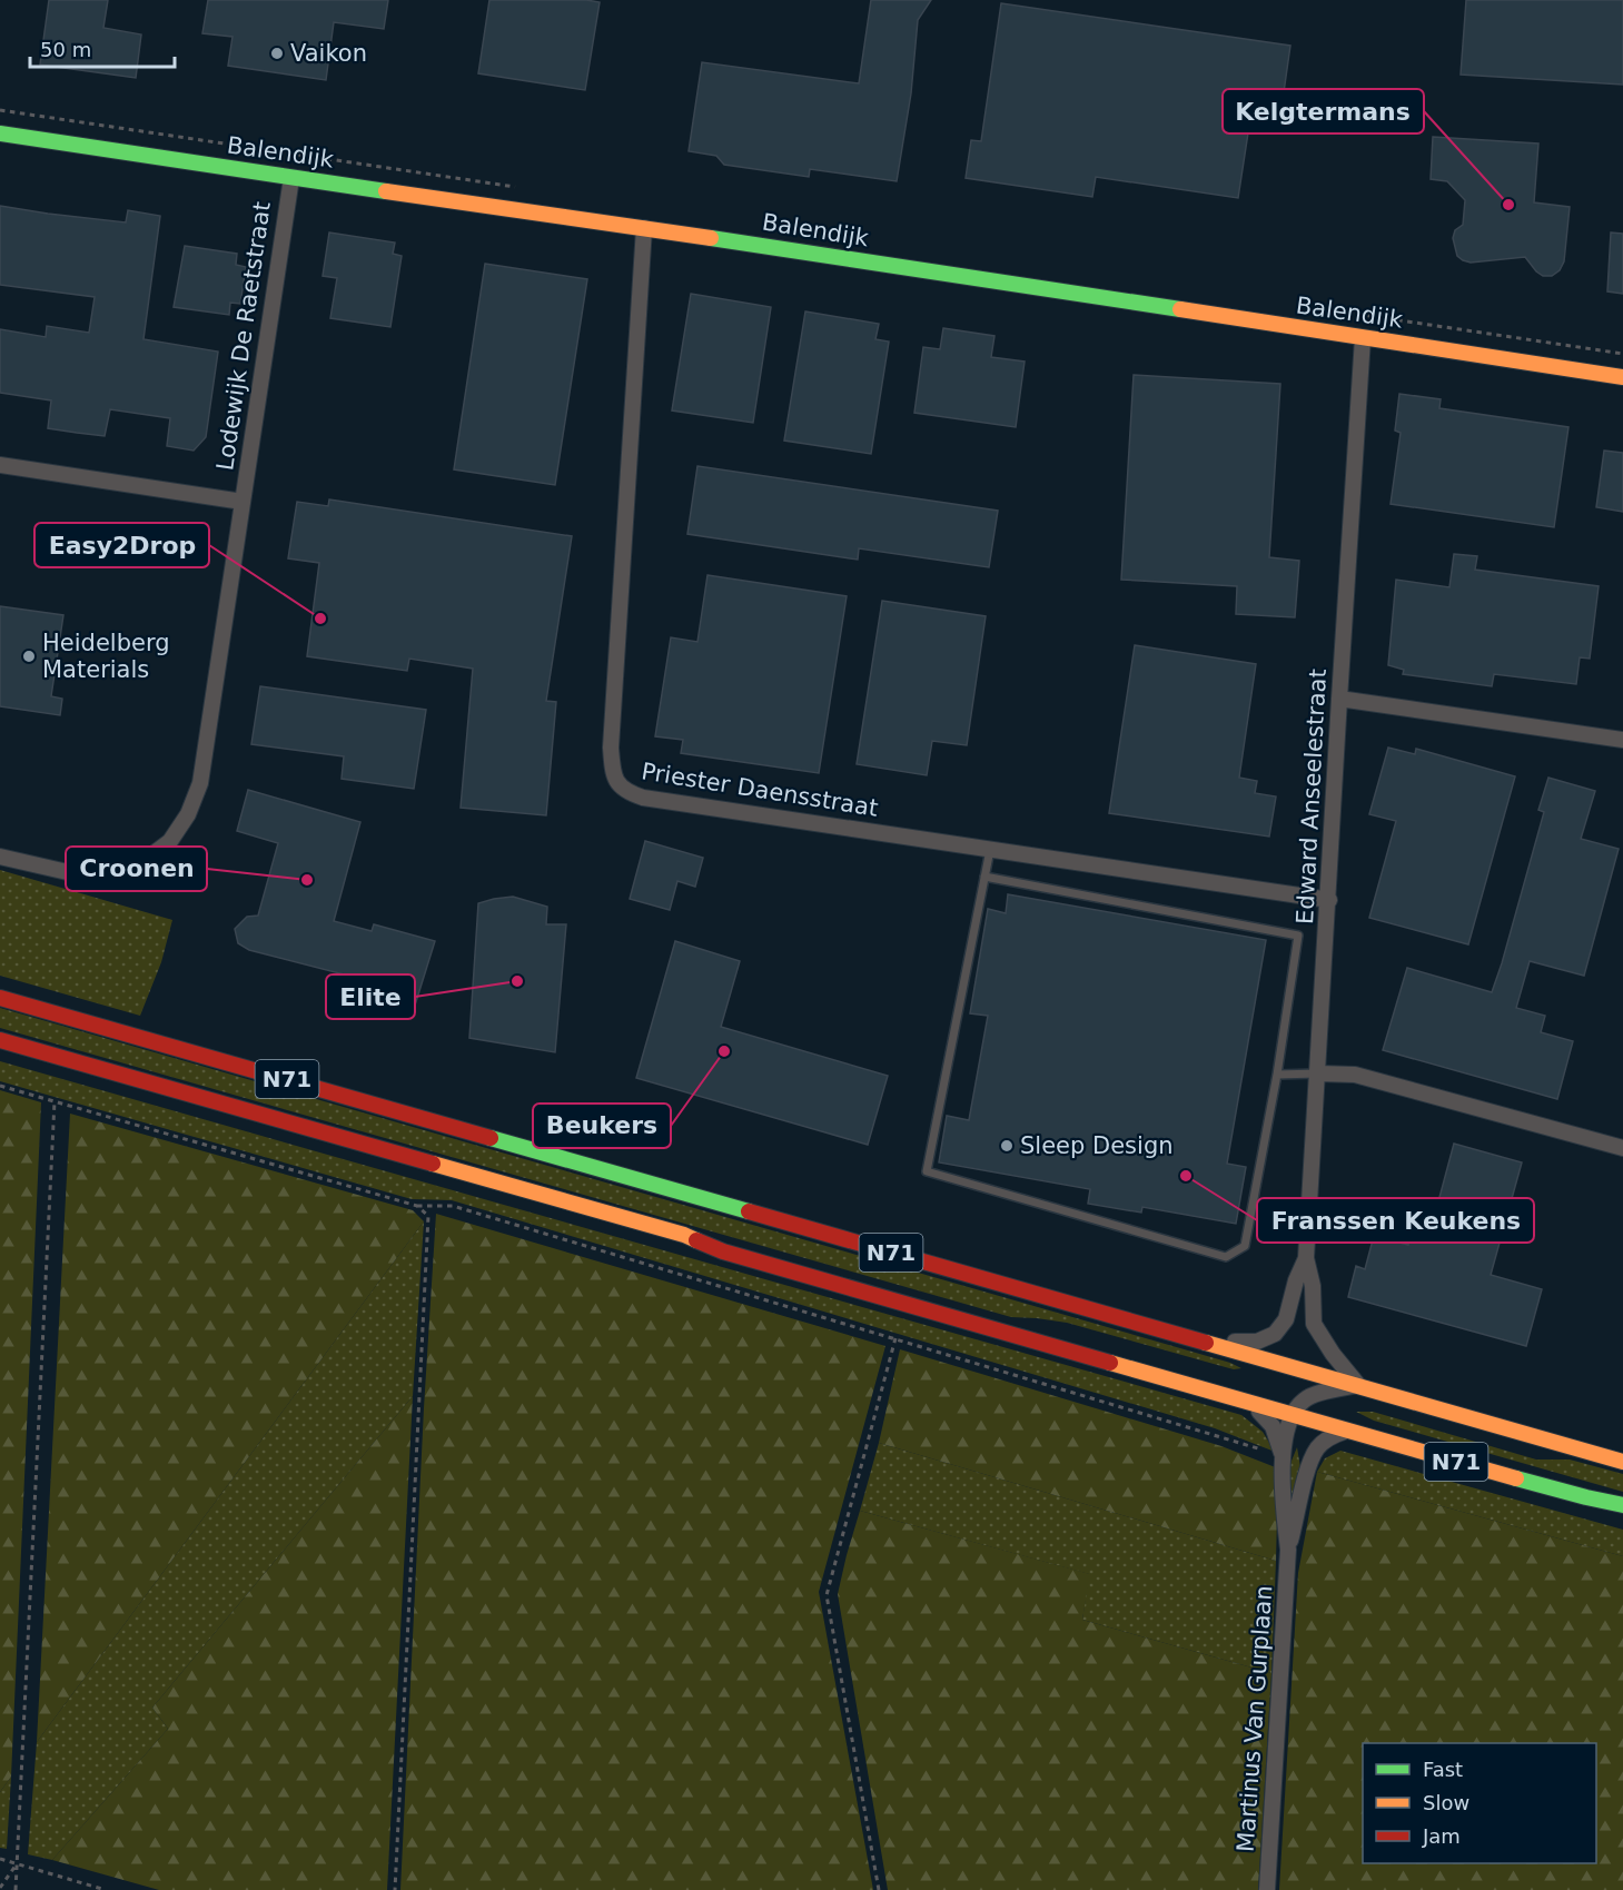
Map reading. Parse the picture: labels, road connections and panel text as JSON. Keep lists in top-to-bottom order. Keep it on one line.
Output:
{"streets":{"main road":["Balendijk","N71"],"street":["Lodewijk De Raetstraat","Priester Daensstraat","Edward Anseelestraat","Martinus Van Gurplaan"]},"crossings":[["Balendijk","Lodewijk De Raetstraat"],["Balendijk","Priester Daensstraat"],["Balendijk","Edward Anseelestraat"],["Priester Daensstraat","Edward Anseelestraat"],["Edward Anseelestraat","N71"],["N71","Martinus Van Gurplaan"]],"places":["Vaikon","Kelgtermans","Easy2Drop","Heidelberg Materials","Croonen","Elite","Beukers","Sleep Design","Franssen Keukens"],"legend":["Fast","Slow","Jam"],"scale_bar":"50 m"}
